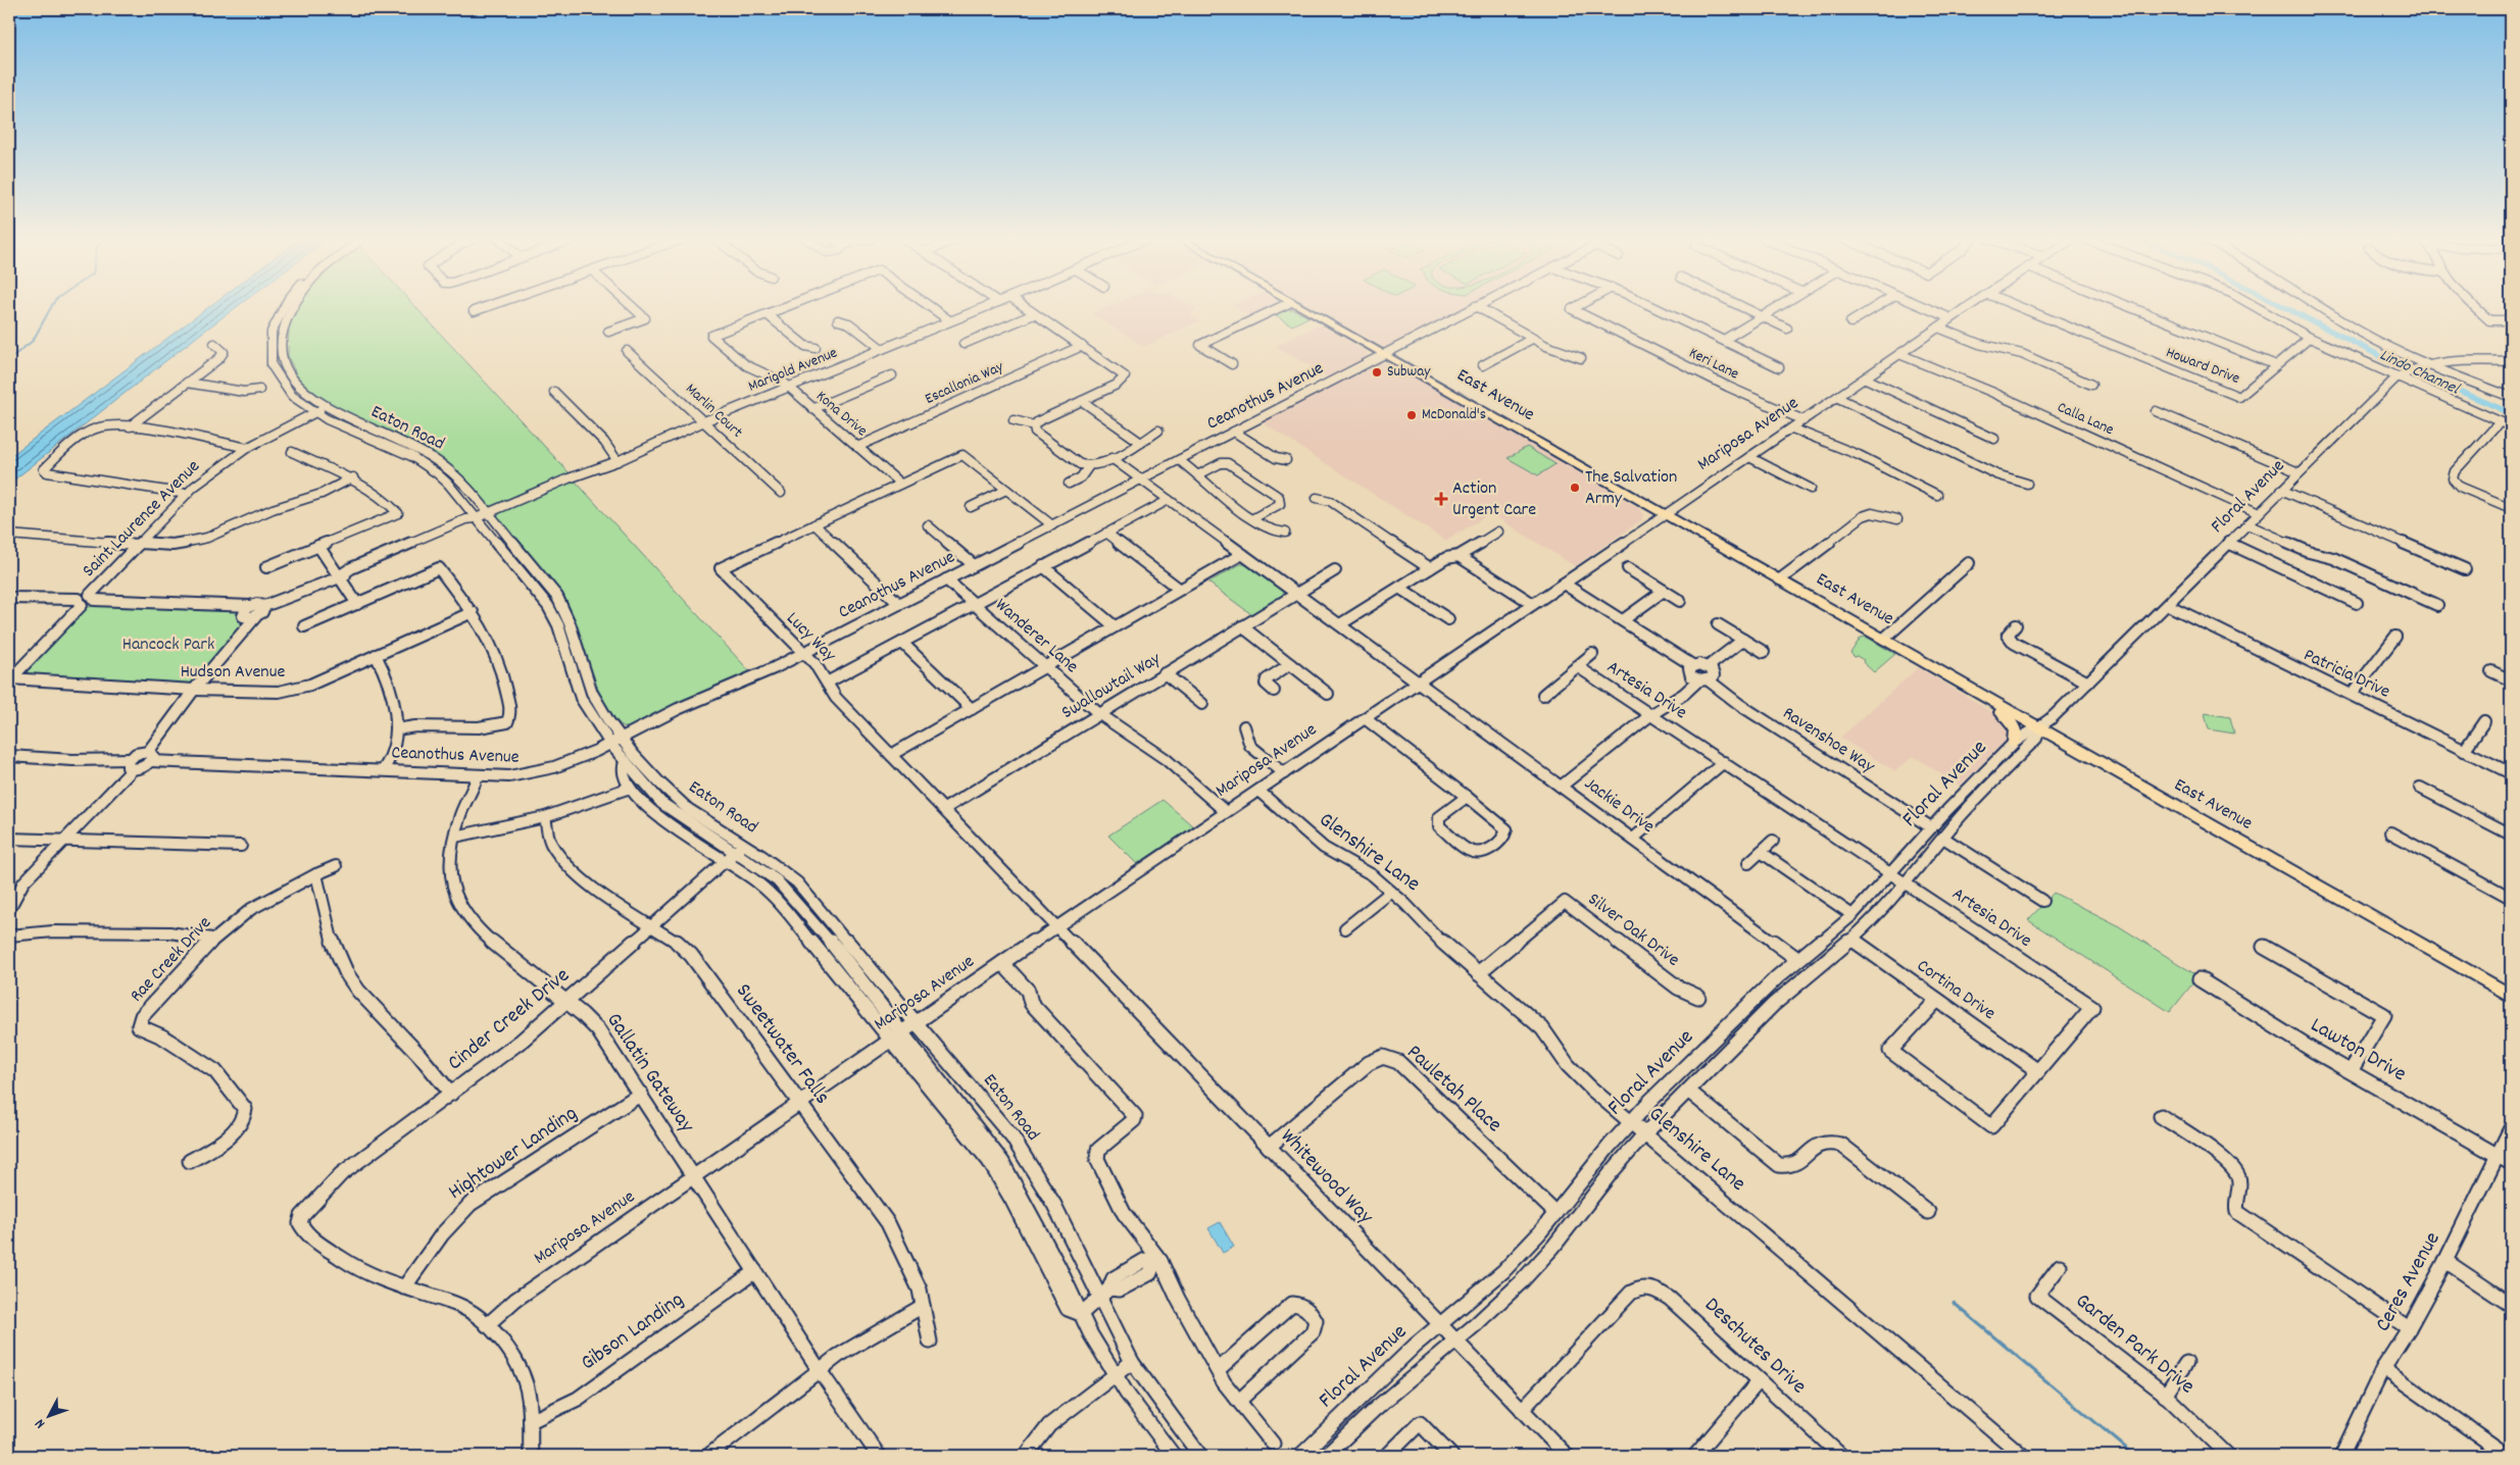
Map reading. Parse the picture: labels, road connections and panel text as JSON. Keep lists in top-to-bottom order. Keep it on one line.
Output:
{"streets":{"main road":["East Avenue"],"street":["Keri Lane","Howard Drive","Marigold Avenue","Escallonia Way","Ceanothus Avenue","Marlin Court","Kona Drive","Calla Lane","Eaton Road","Mariposa Avenue","Floral Avenue","Saint Laurence Avenue","Wanderer Lane","Lucy Way","Hudson Avenue","Patricia Drive","Swallowtail Way","Artesia Drive","Ravenshoe Way","Jackie Drive","Glenshire Lane","Silver Oak Drive","Rae Creek Drive","Cortina Drive","Cinder Creek Drive","Sweetwater Falls","Lawton Drive","Gallatin Gateway","Pauletah Place","Hightower Landing","Whitewood Way","Ceres Avenue","Gibson Landing","Garden Park Drive","Deschutes Drive"]},"crossings":[["Keri Lane","Mariposa Avenue"],["Marigold Avenue","Marlin Court"],["Marigold Avenue","Kona Drive"],["Marigold Avenue","Eaton Road"],["Escallonia Way","Kona Drive"],["East Avenue","Ceanothus Avenue"],["East Avenue","Mariposa Avenue"],["East Avenue","Floral Avenue"],["Ceanothus Avenue","Eaton Road"],["Ceanothus Avenue","Wanderer Lane"],["Ceanothus Avenue","Lucy Way"],["Ceanothus Avenue","Jackie Drive"],["Ceanothus Avenue","Gallatin Gateway"],["Kona Drive","Lucy Way"],["Calla Lane","Mariposa Avenue"],["Calla Lane","Floral Avenue"],["Eaton Road","Mariposa Avenue"],["Eaton Road","Saint Laurence Avenue"],["Eaton Road","Cinder Creek Drive"],["Mariposa Avenue","Wanderer Lane"],["Mariposa Avenue","Lucy Way"],["Mariposa Avenue","Jackie Drive"],["Mariposa Avenue","Glenshire Lane"],["Mariposa Avenue","Sweetwater Falls"],["Mariposa Avenue","Gallatin Gateway"],["Mariposa Avenue","Whitewood Way"],["Floral Avenue","Patricia Drive"],["Floral Avenue","Artesia Drive"],["Floral Avenue","Ravenshoe Way"],["Floral Avenue","Jackie Drive"],["Floral Avenue","Glenshire Lane"],["Floral Avenue","Cortina Drive"],["Floral Avenue","Pauletah Place"],["Floral Avenue","Whitewood Way"],["Saint Laurence Avenue","Hudson Avenue"],["Wanderer Lane","Swallowtail Way"],["Lucy Way","Swallowtail Way"],["Lucy Way","Whitewood Way"],["Swallowtail Way","Jackie Drive"],["Artesia Drive","Cortina Drive"],["Glenshire Lane","Silver Oak Drive"],["Cinder Creek Drive","Sweetwater Falls"],["Cinder Creek Drive","Gallatin Gateway"],["Cinder Creek Drive","Hightower Landing"],["Lawton Drive","Ceres Avenue"],["Gallatin Gateway","Hightower Landing"],["Gallatin Gateway","Gibson Landing"],["Pauletah Place","Whitewood Way"],["Whitewood Way","Deschutes Drive"]],"water":["Lindo Channel"],"parks":["Hancock Park"],"places":{"other":["Subway","McDonald's","The Salvation Army"],"health":["Action Urgent Care"]},"north":"bottom left"}
